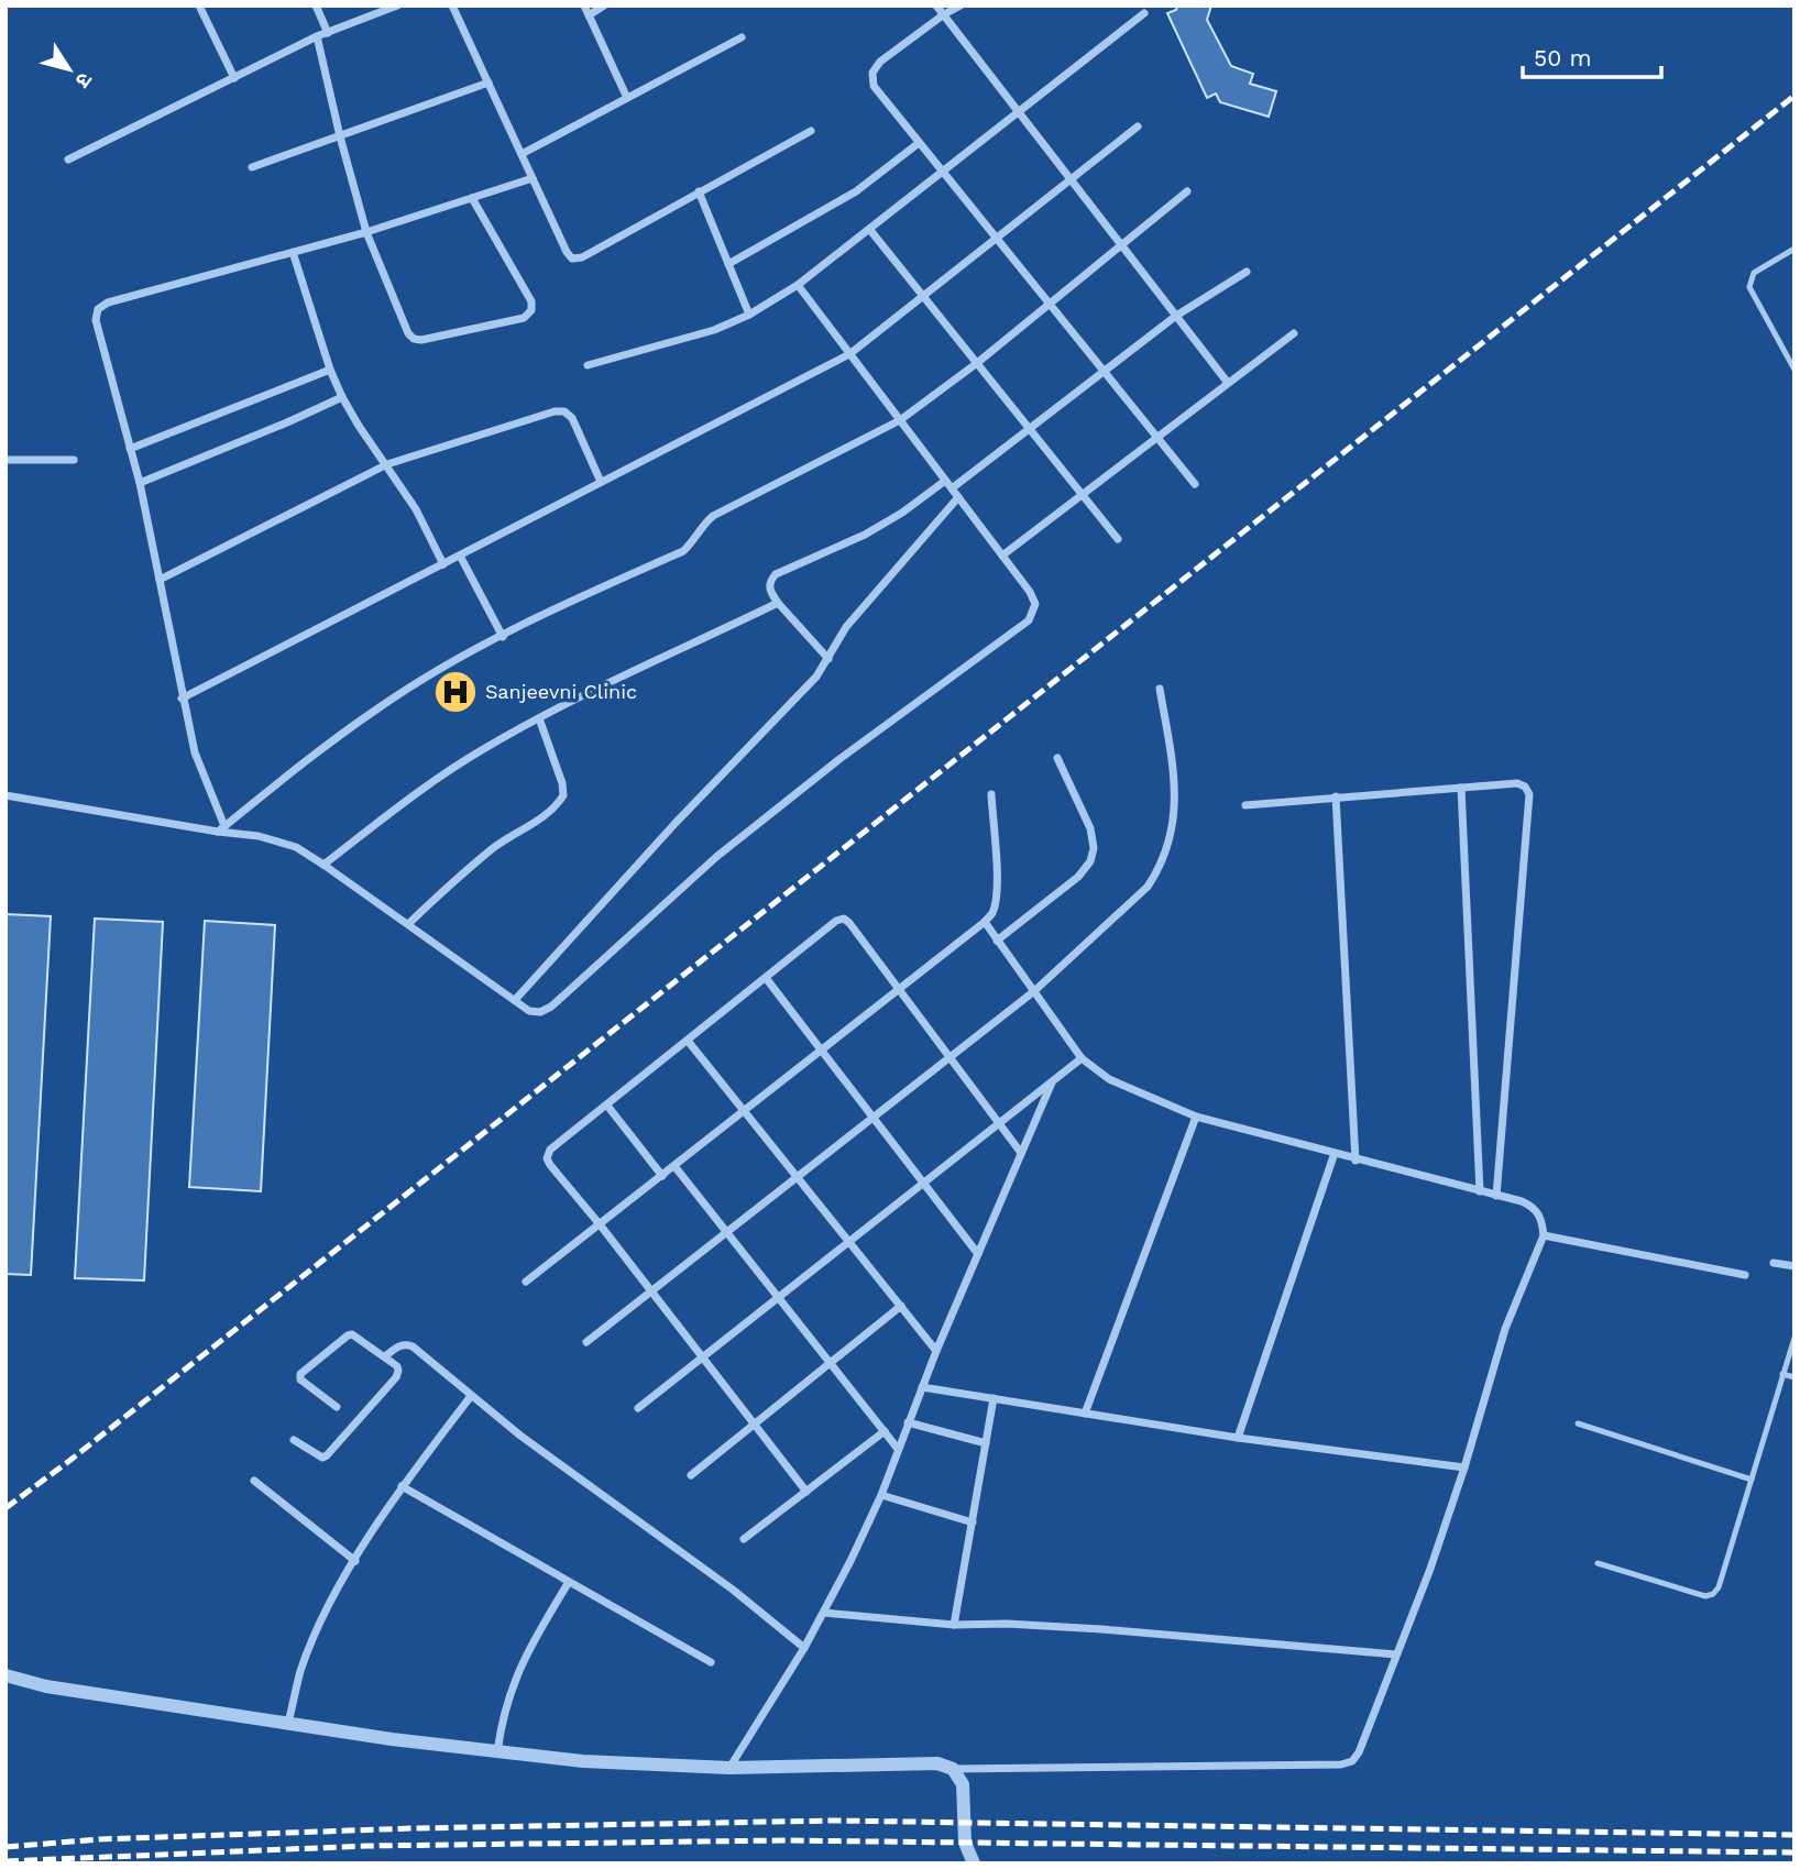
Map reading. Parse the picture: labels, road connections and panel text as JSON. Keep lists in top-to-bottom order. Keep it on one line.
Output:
{"places":{"hospital":["Sanjeevni Clinic"]},"scale_bar":"50 m","north":"bottom right"}
